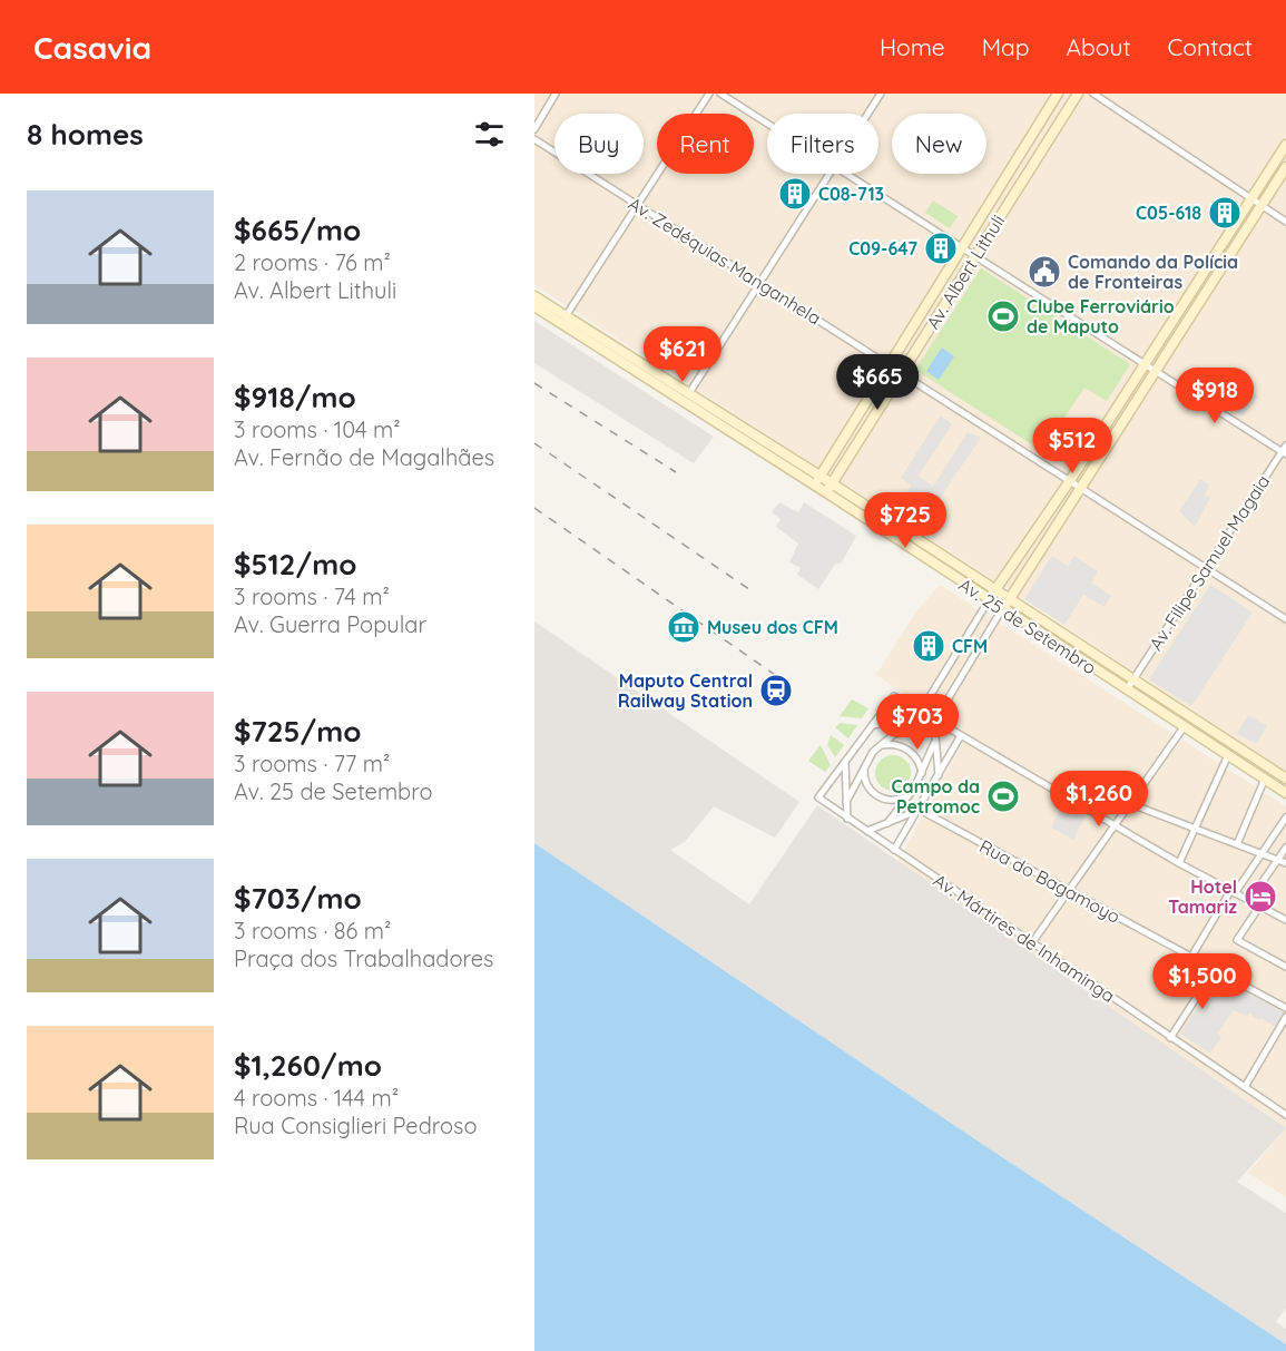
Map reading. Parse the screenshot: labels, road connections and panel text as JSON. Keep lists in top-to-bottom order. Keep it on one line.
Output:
{"streets":{"main road":["Av. Albert Lithuli","Av. 25 de Setembro"],"street":["Av. Zedéquias Manganhela","Av. Filipe Samuel Magaia","Rua do Bagamoyo","Av. Mártires de Inhaminga"]},"crossings":[["Av. Zedéquias Manganhela","Av. Albert Lithuli"],["Av. Zedéquias Manganhela","Av. Filipe Samuel Magaia"],["Av. Albert Lithuli","Av. 25 de Setembro"],["Av. Filipe Samuel Magaia","Av. 25 de Setembro"]],"places":{"building":["C08-713","C05-618","C09-647","CFM"],"public building":["Comando da Polícia de Fronteiras"],"sports":["Clube Ferroviário de Maputo","Campo da Petromoc"],"museum":["Museu dos CFM"],"station":["Maputo Central Railway Station"],"hotel":["Hotel Tamariz"]},"page":{"header":"Casavia","nav":["Home","Map","About","Contact"],"heading":"8 homes","chip":["Buy","Rent","Filters","New"],"list":[{"name":"$665/mo","note":"2 rooms · 76 m² · Av. Albert Lithuli"},{"name":"$918/mo","note":"3 rooms · 104 m² · Av. Fernão de Magalhães"},{"name":"$512/mo","note":"3 rooms · 74 m² · Av. Guerra Popular"},{"name":"$725/mo","note":"3 rooms · 77 m² · Av. 25 de Setembro"},{"name":"$703/mo","note":"3 rooms · 86 m² · Praça dos Trabalhadores"},{"name":"$1,260/mo","note":"4 rooms · 144 m² · Rua Consiglieri Pedroso"}],"price":["$621","$665","$918","$512","$725","$703","$1,260","$1,500"]}}
